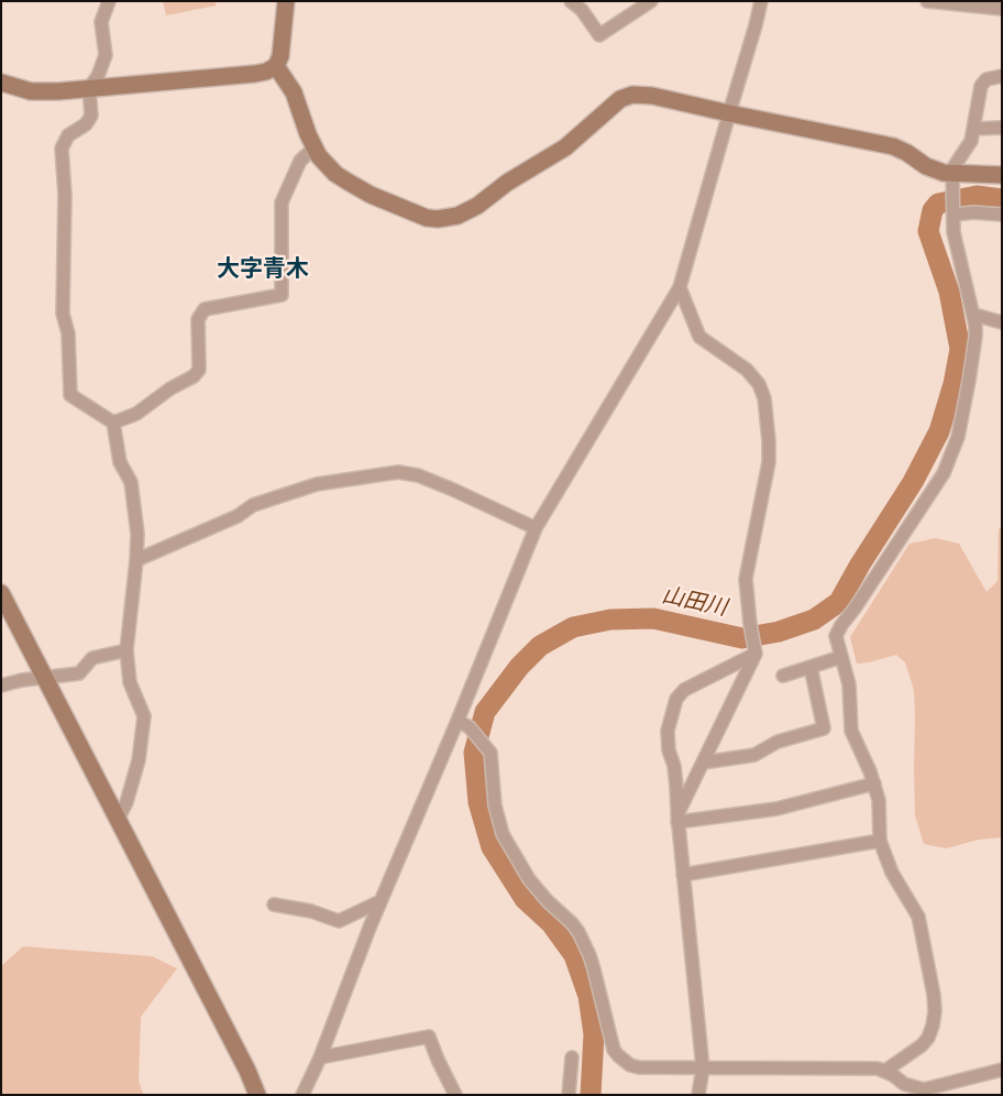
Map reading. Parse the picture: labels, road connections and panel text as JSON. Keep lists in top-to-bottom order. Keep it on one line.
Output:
{"districts":["大字青木"],"water":["山田川"]}
